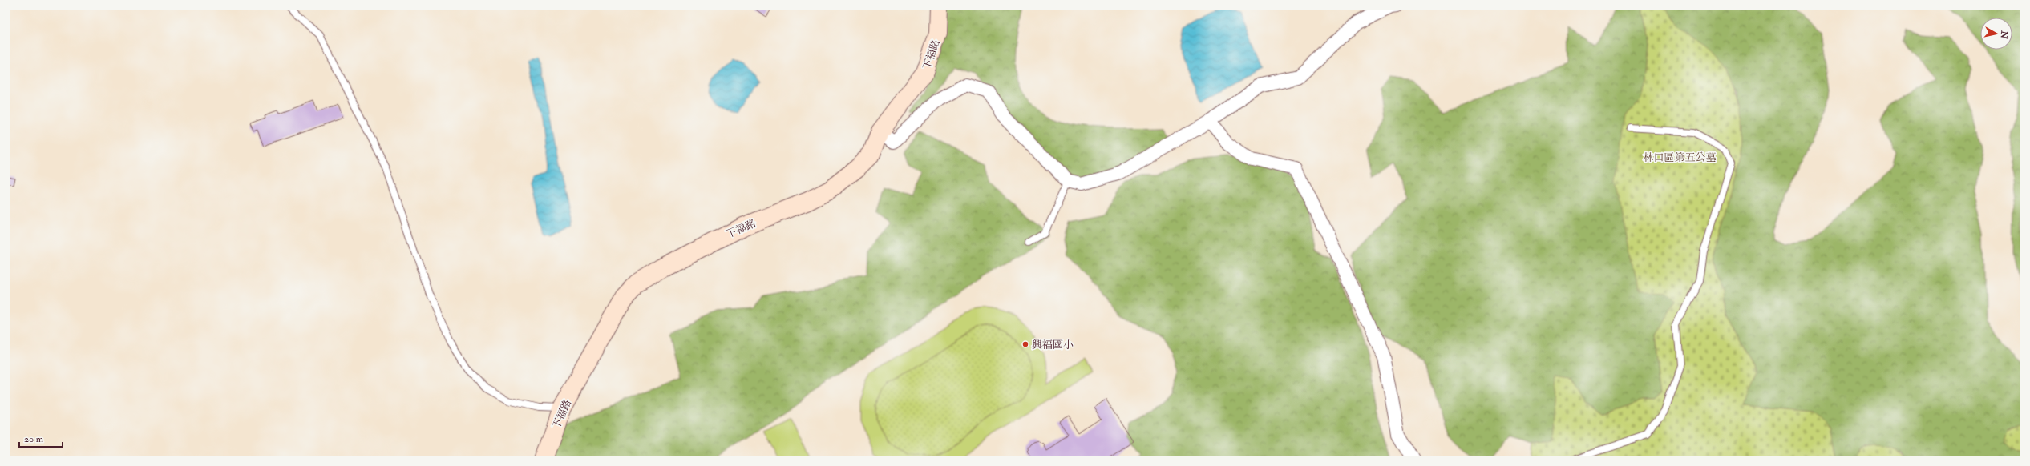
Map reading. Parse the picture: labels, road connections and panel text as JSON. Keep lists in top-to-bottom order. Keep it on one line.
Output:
{"streets":{"main road":["下福路"]},"parks":["林口區第五公墓"],"places":["興福國小"],"scale_bar":"20 m","north":"right"}
